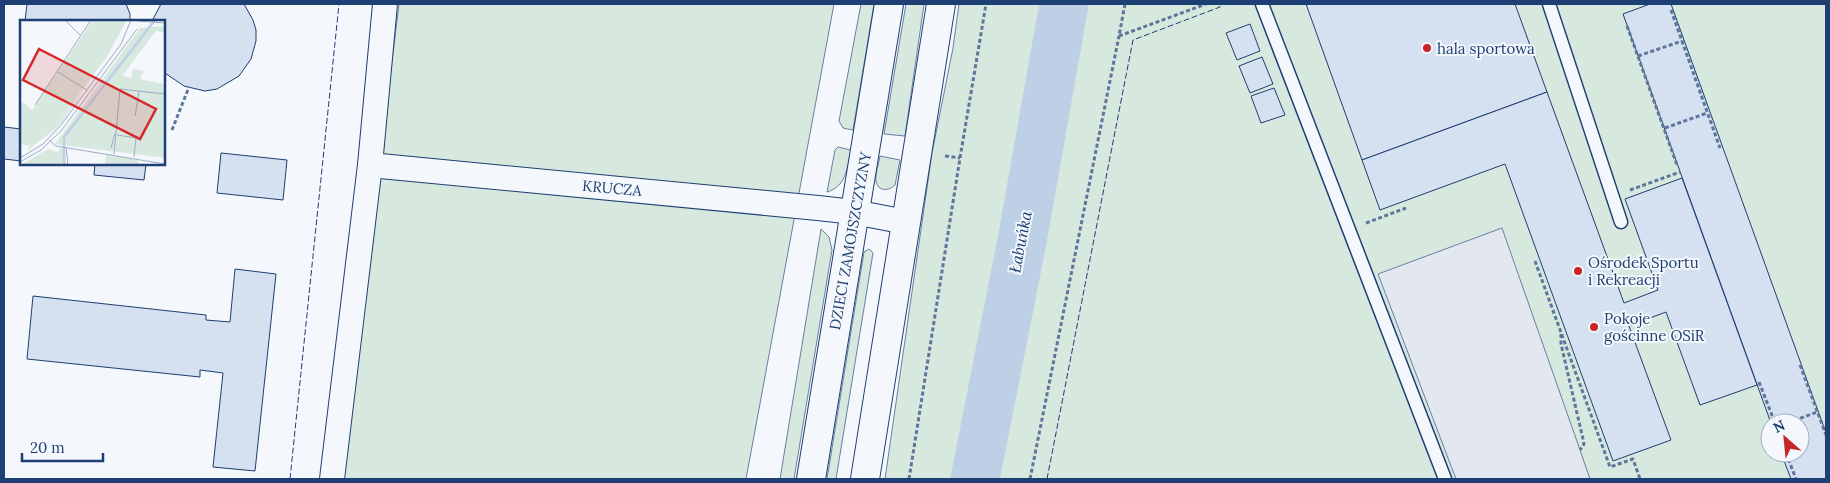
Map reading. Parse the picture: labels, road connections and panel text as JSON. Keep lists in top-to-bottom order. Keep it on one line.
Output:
{"streets":{"main road":["DZIECI ZAMOJSZCZYZNY"],"street":["KRUCZA"]},"crossings":[["KRUCZA","DZIECI ZAMOJSZCZYZNY"]],"water":["Łabuńka"],"places":["hala sportowa","Ośrodek Sportu i Rekreacji","Pokoje gościnne OSiR"],"scale_bar":"20 m","north":"top left"}
